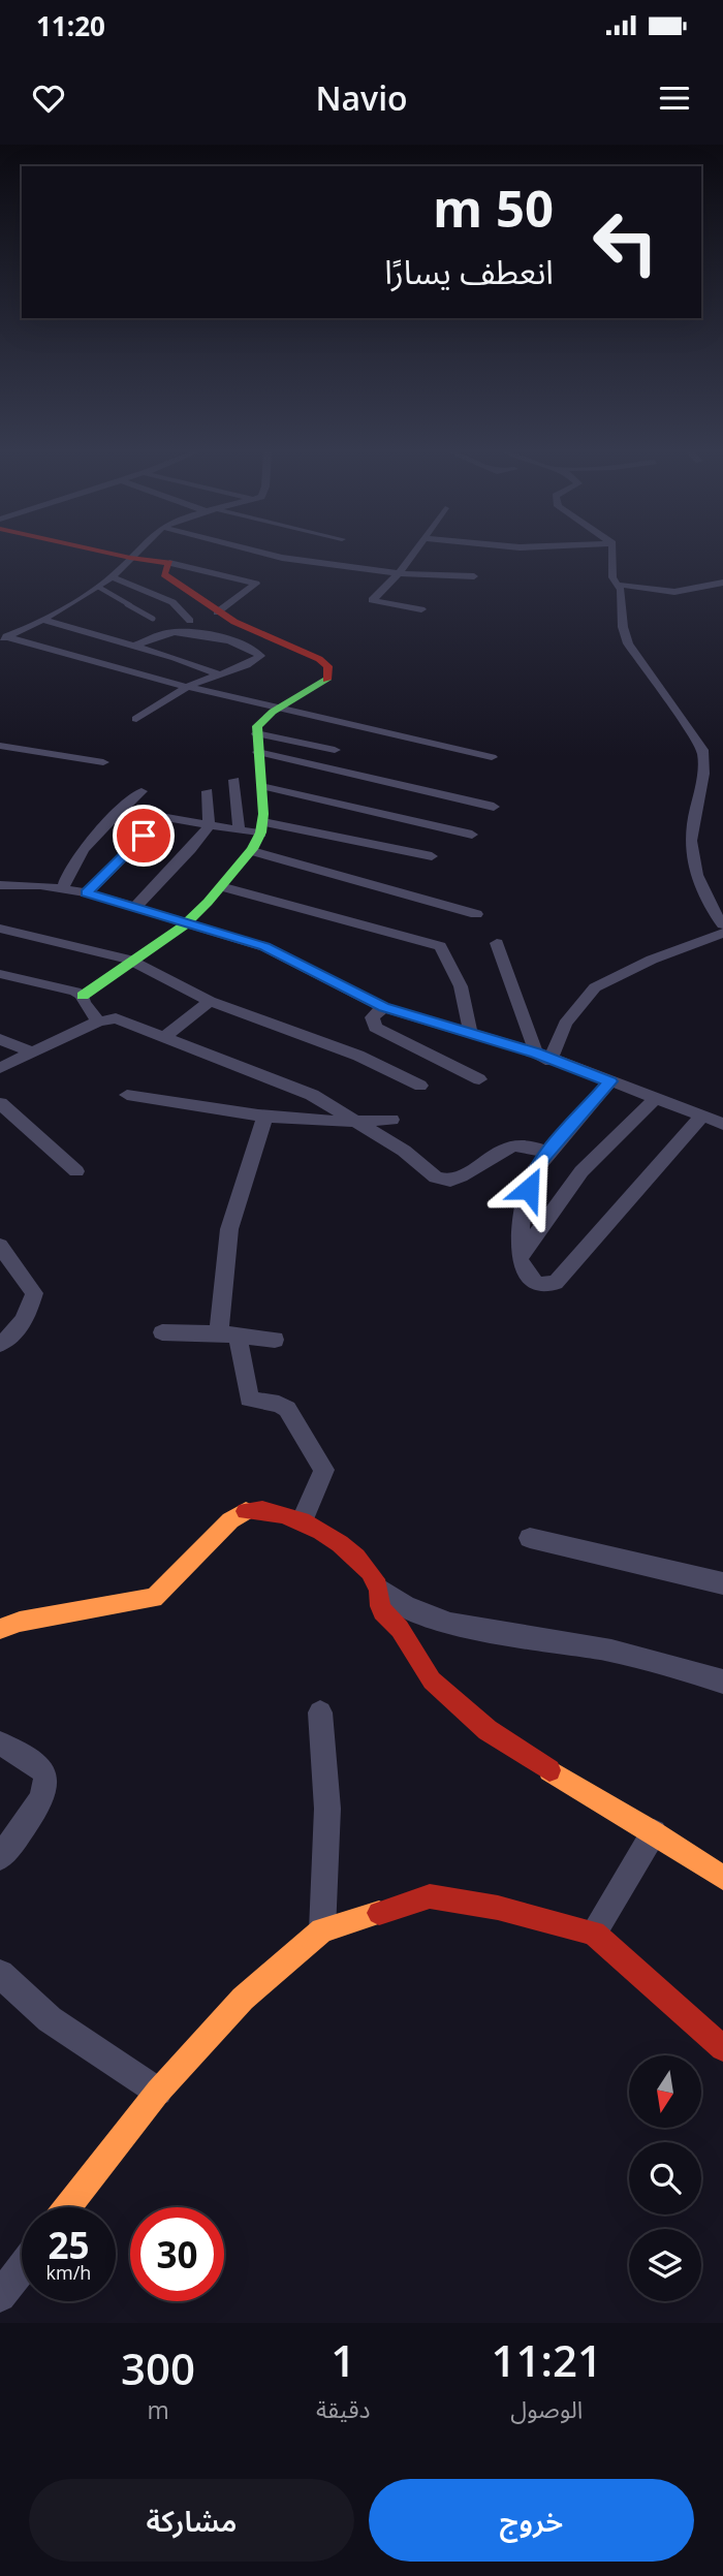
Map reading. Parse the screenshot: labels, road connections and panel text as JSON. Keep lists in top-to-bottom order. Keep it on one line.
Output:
{"north":"bottom","page":{"status":"11:20","header":"Navio","turn":["50 m","انعطف يسارًا"],"speed":"25 km/h","limit":"30","eta":["11:21","الوصول","1","دقيقة","300","m"],"buttons":["خروج","مشاركة"]}}
